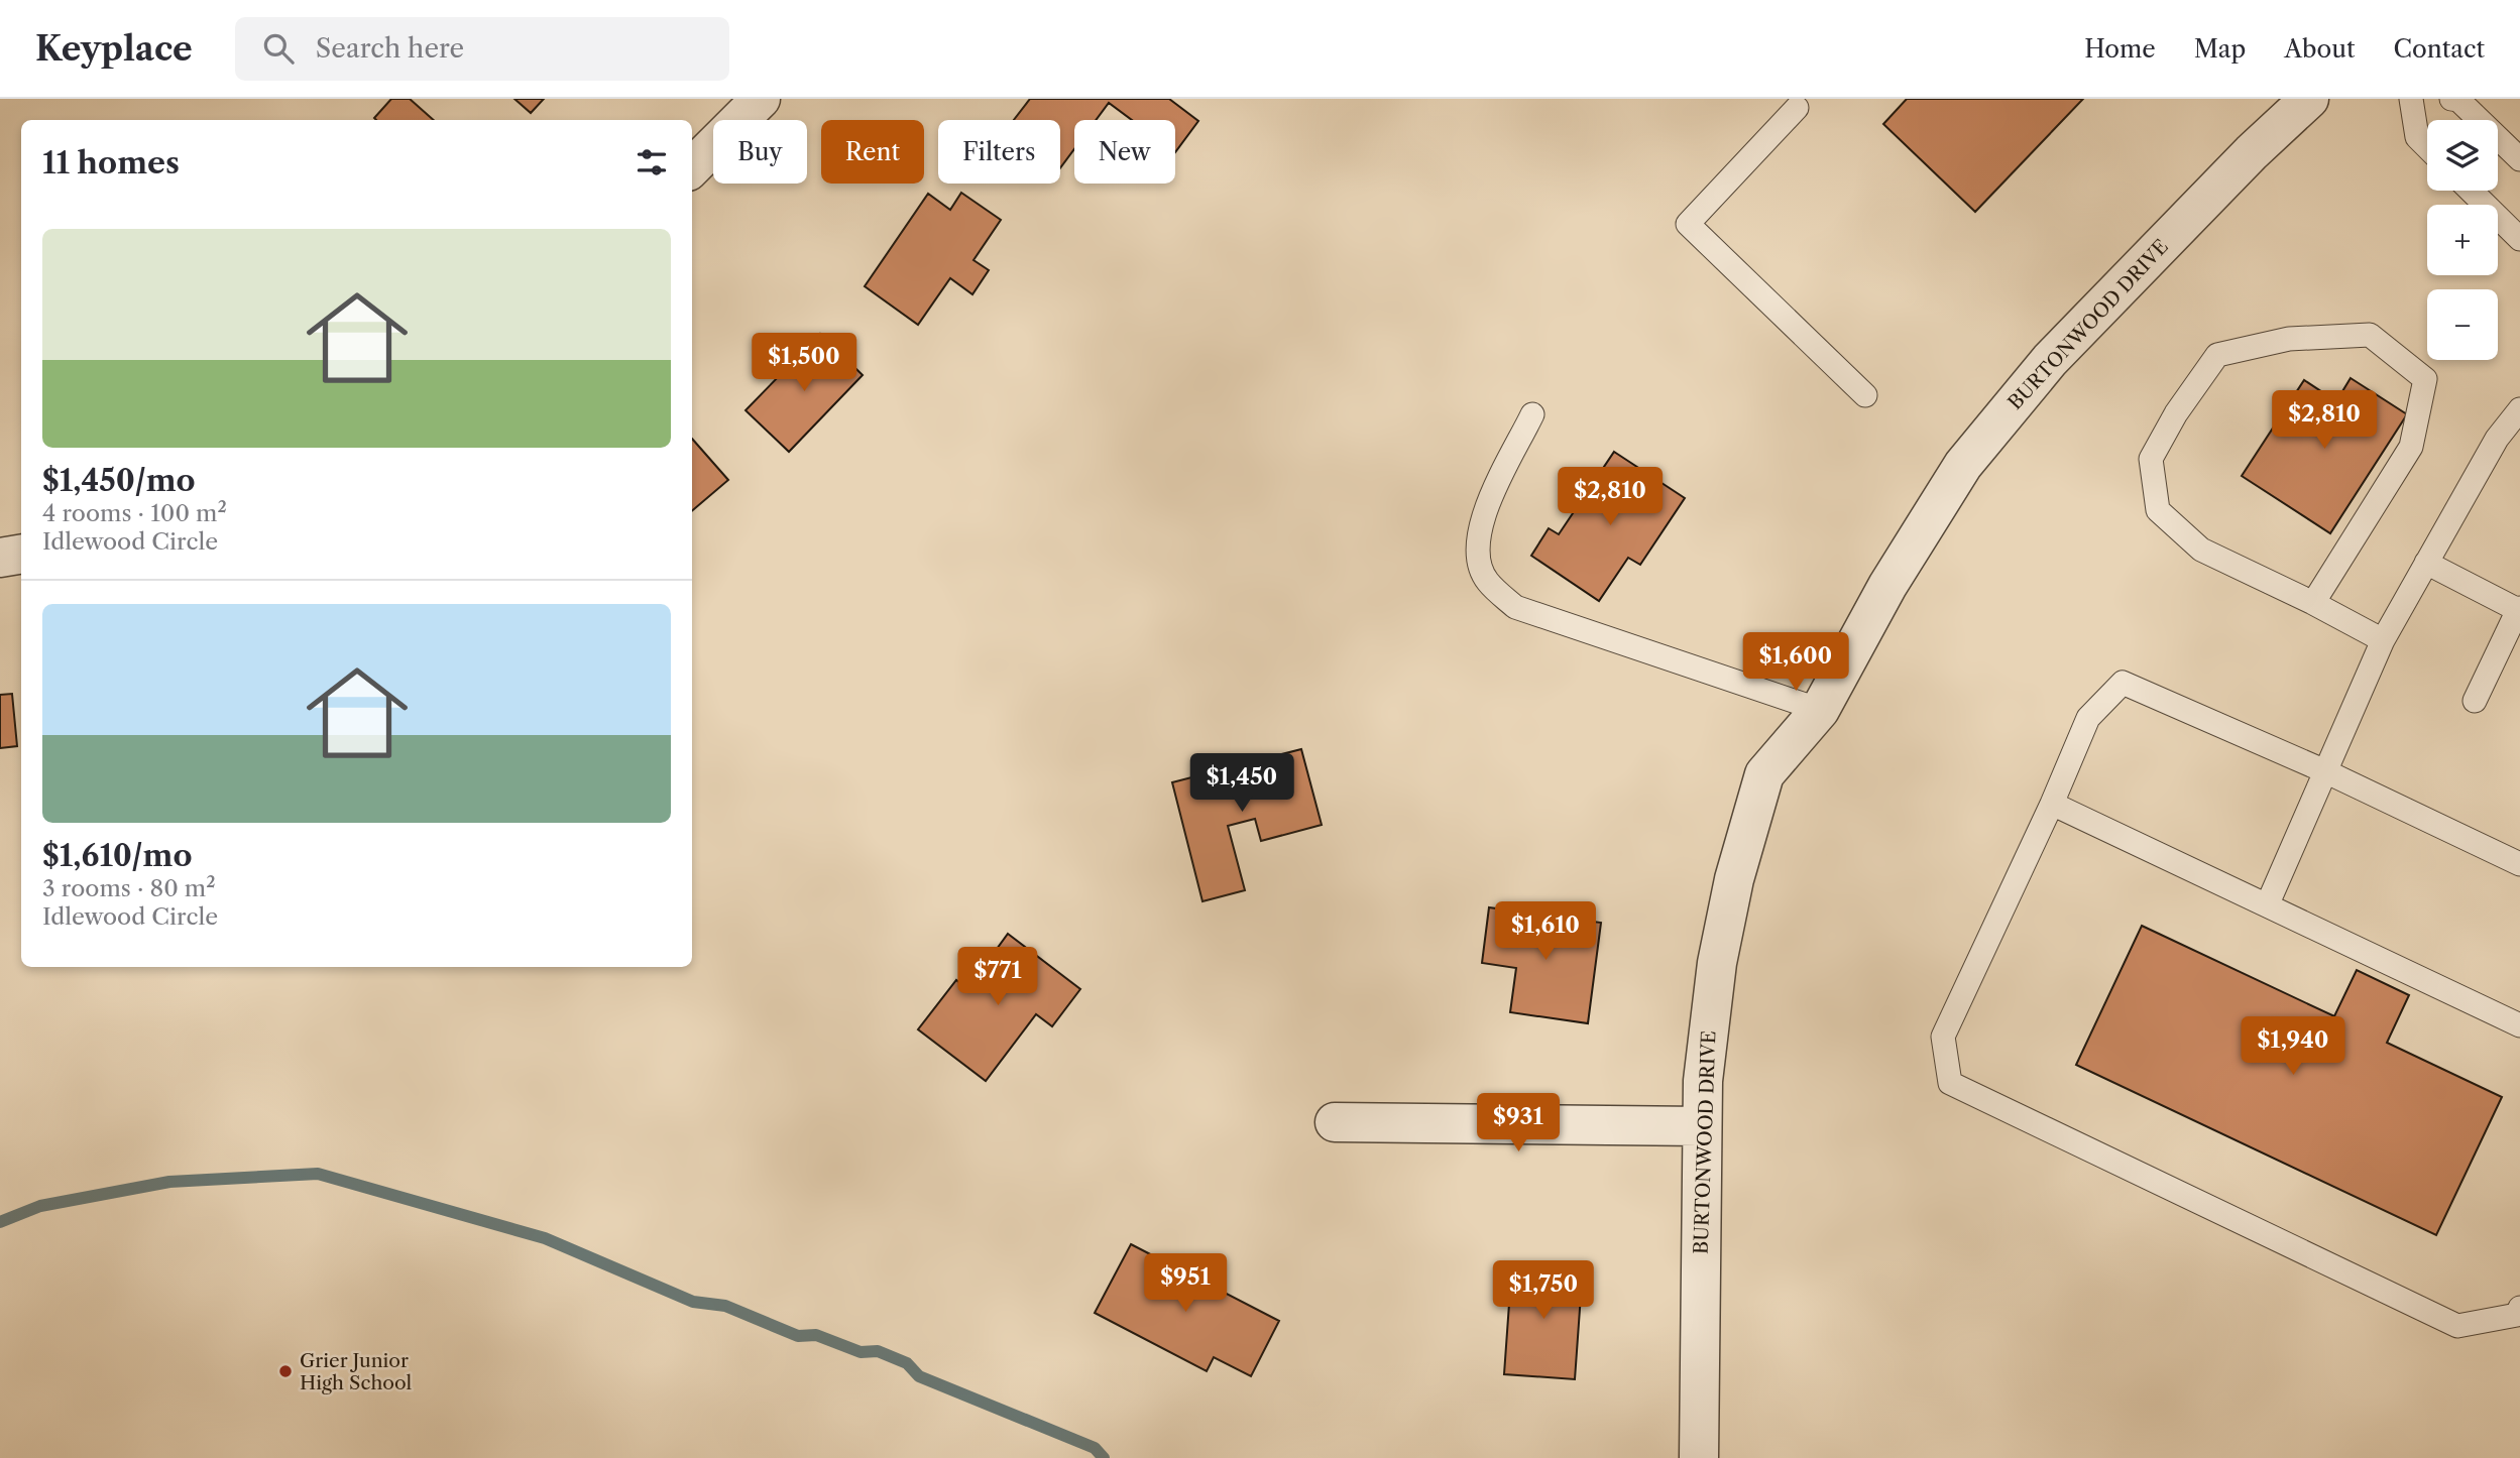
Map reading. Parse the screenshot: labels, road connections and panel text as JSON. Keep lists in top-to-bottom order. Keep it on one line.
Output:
{"streets":{"street":["BURTONWOOD DRIVE"]},"places":["Grier Junior High School"],"page":{"header":"Keyplace","search":"Search here","nav":["Home","Map","About","Contact"],"map_buttons":["+","−"],"chip":["Buy","Rent","Filters","New"],"heading":"11 homes","list":[{"name":"$1,450/mo","note":"4 rooms · 100 m² · Idlewood Circle"},{"name":"$1,610/mo","note":"3 rooms · 80 m² · Idlewood Circle"}],"price":["$1,500","$2,810","$2,810","$1,600","$1,450","$1,610","$771","$1,940","$931","$951","$1,750"]}}
